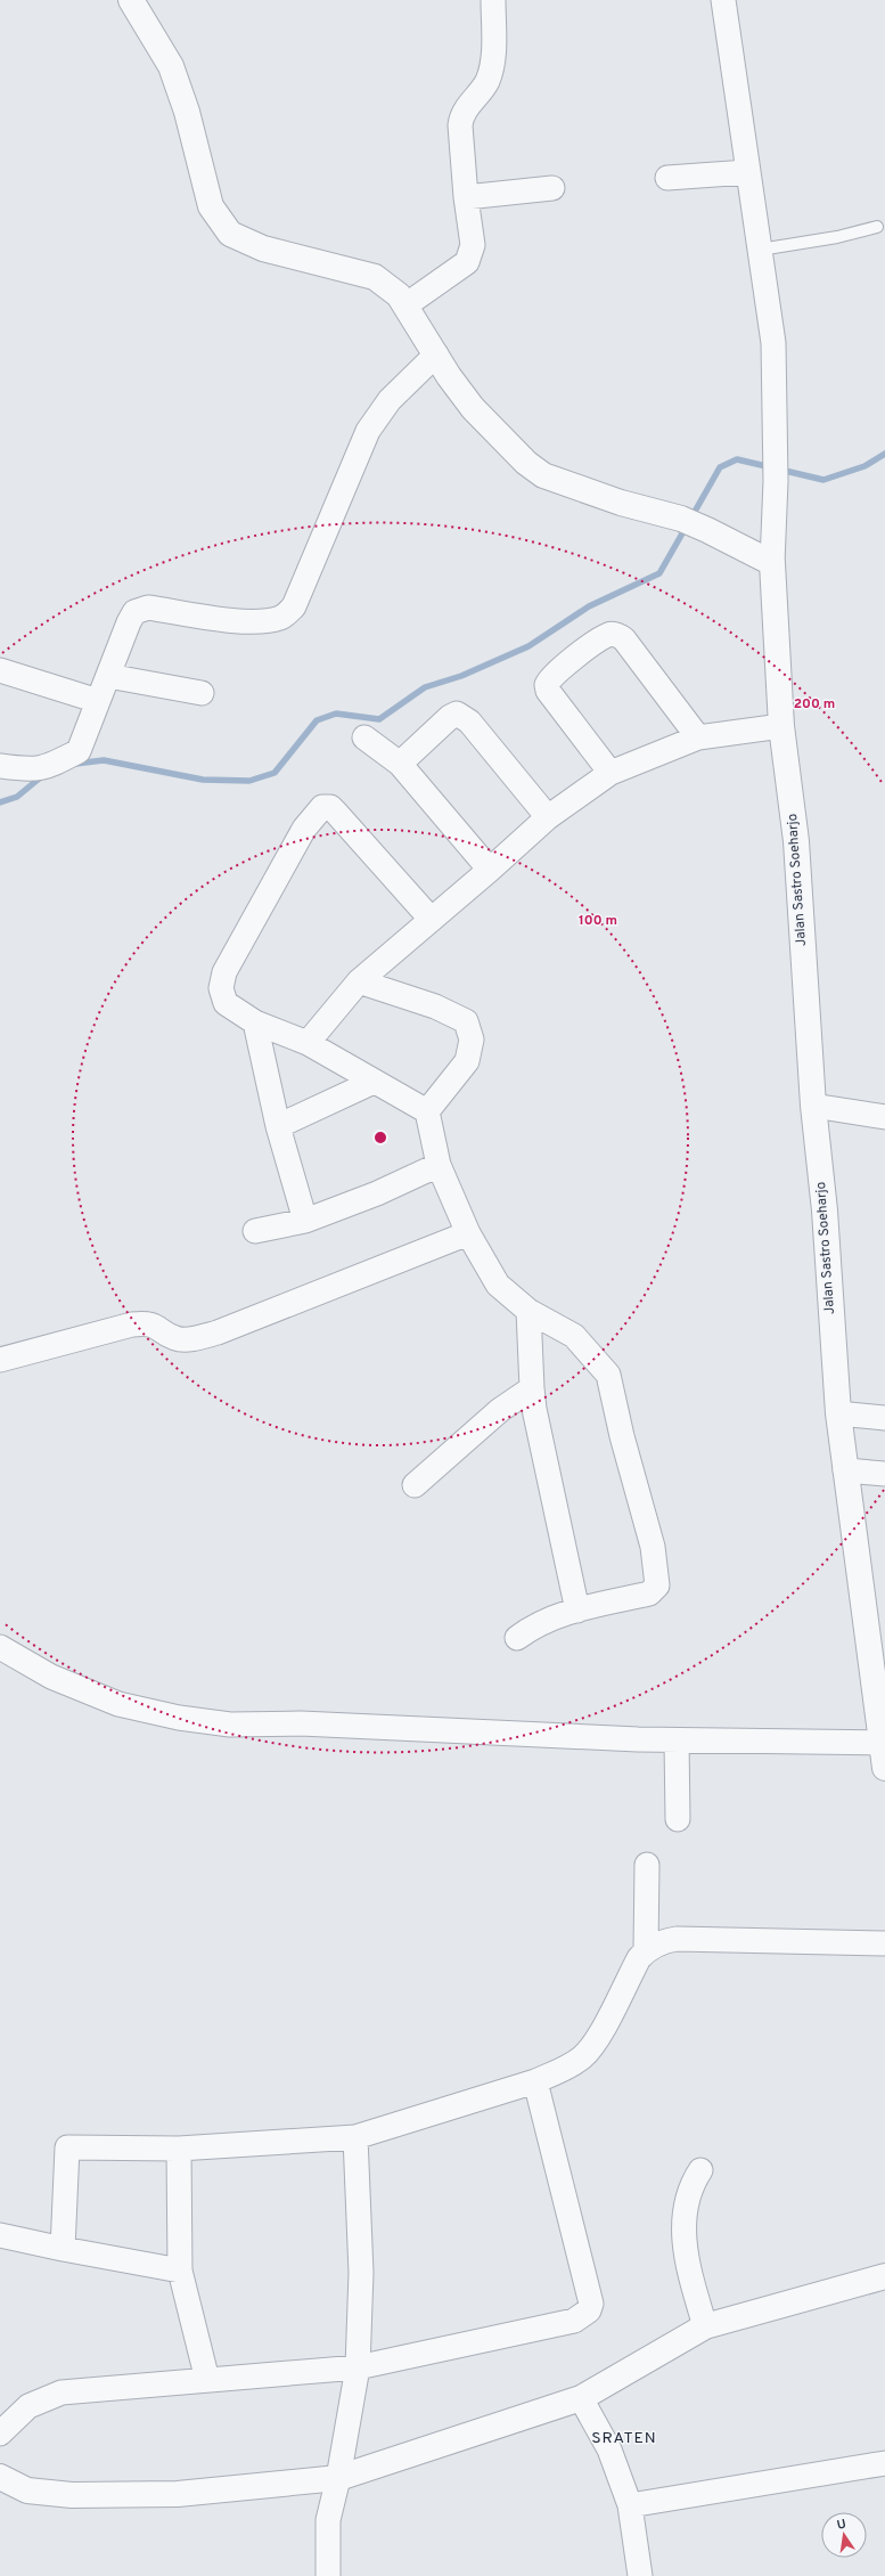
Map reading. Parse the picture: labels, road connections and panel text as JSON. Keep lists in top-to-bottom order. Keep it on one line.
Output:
{"streets":{"street":["Jalan Sastro Soeharjo"]},"districts":["SRATEN"],"north":"top","rings":["200 m","100 m"]}
